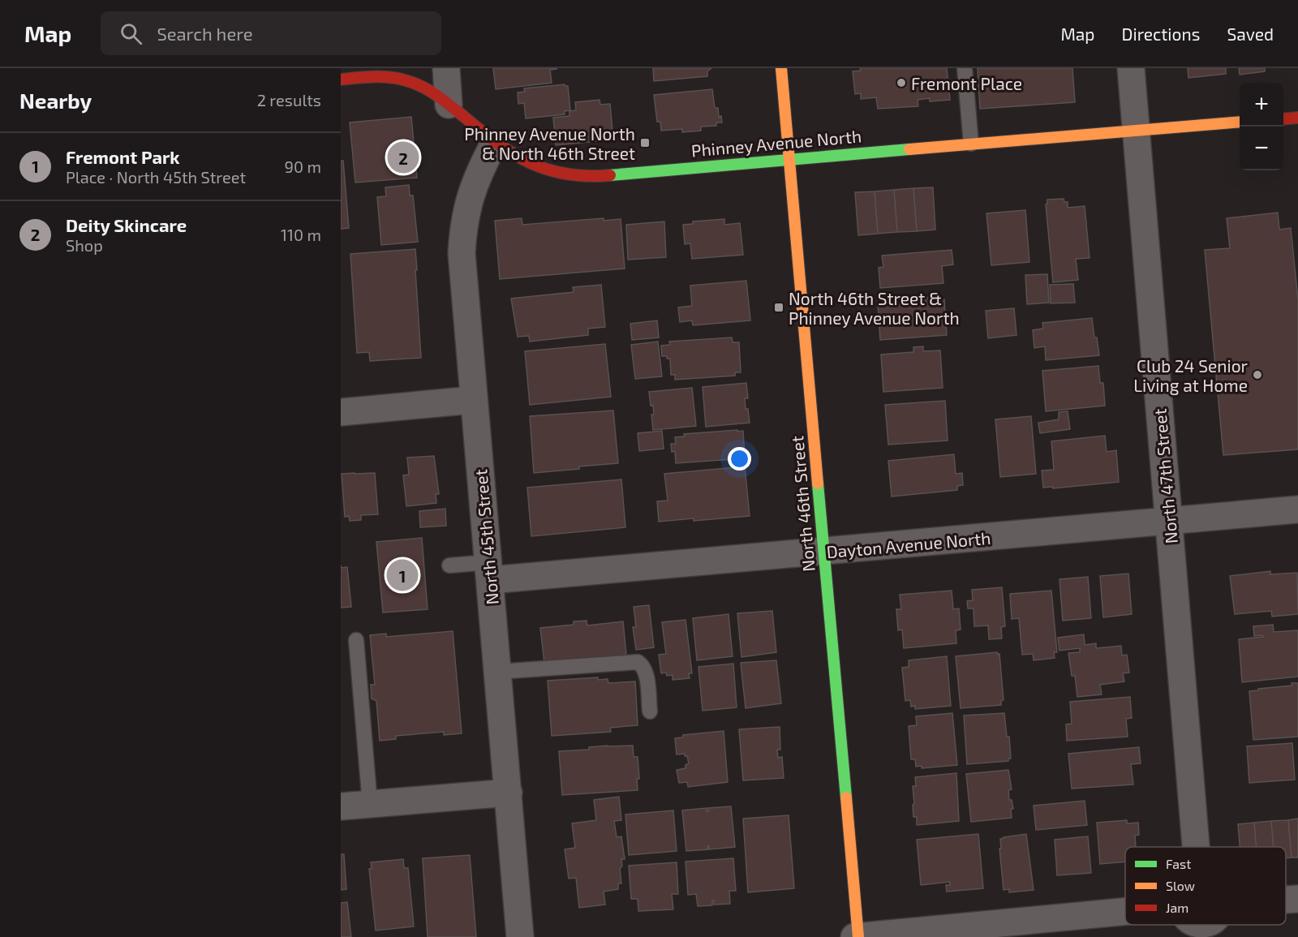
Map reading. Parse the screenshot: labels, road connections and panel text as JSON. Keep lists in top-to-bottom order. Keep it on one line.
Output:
{"streets":{"street":["Phinney Avenue North","North 47th Street","North 46th Street","North 45th Street","Dayton Avenue North"]},"crossings":[["Phinney Avenue North","North 47th Street"],["Phinney Avenue North","North 46th Street"],["Phinney Avenue North","North 45th Street"],["North 47th Street","Dayton Avenue North"],["North 46th Street","Dayton Avenue North"],["North 45th Street","Dayton Avenue North"]],"places":{"other":["Fremont Place","Club 24 Senior Living at Home"],"transit":["Phinney Avenue North & North 46th Street","North 46th Street & Phinney Avenue North"]},"legend":["Fast","Slow","Jam"],"page":{"header":"Map","search":"Search here","nav":["Map","Directions","Saved"],"heading":["Nearby","2 results"],"map_buttons":["+","−"],"list":[{"mark":"1","name":"Fremont Park","note":"Place · North 45th Street","value":"90 m"},{"mark":"2","name":"Deity Skincare","note":"Shop","value":"110 m"}],"pins":["2","1"]}}
